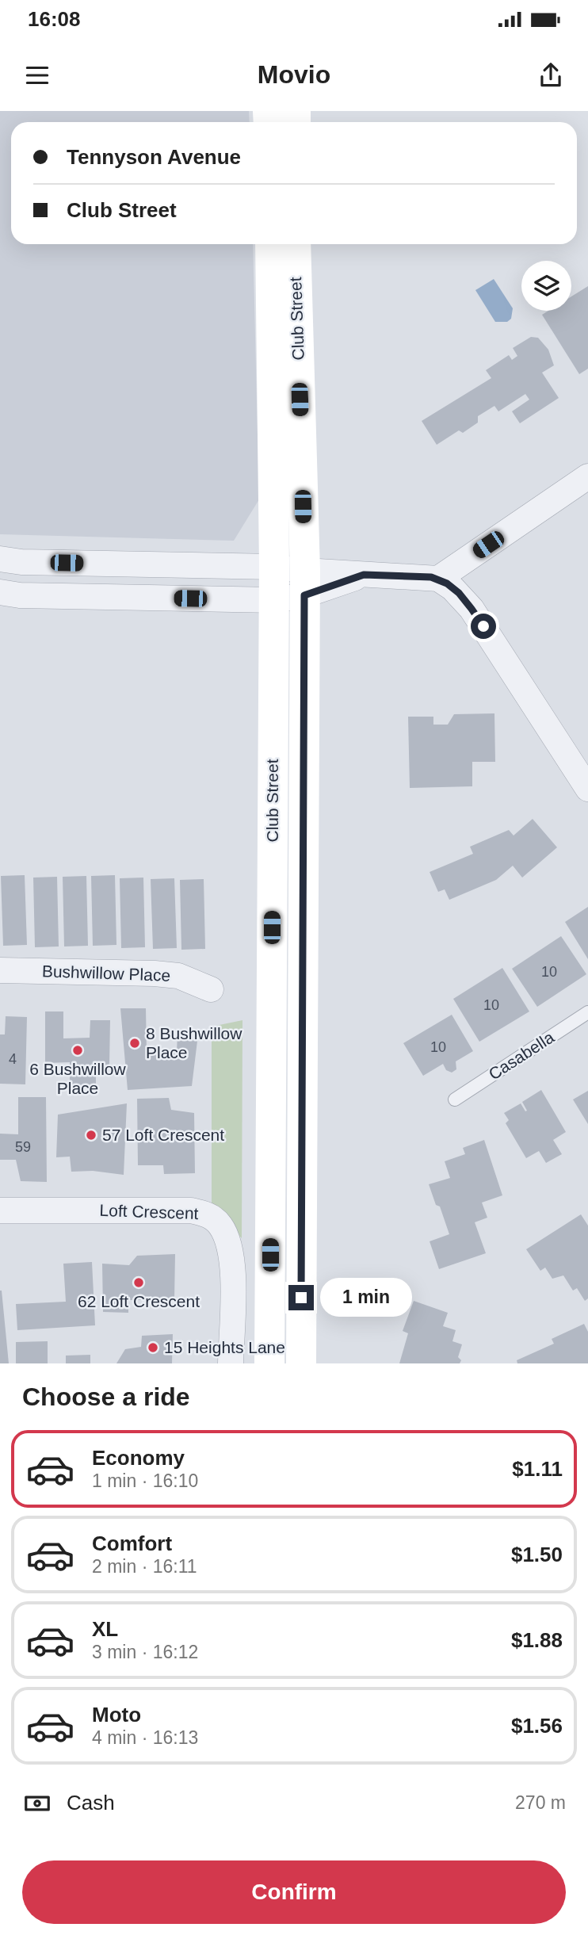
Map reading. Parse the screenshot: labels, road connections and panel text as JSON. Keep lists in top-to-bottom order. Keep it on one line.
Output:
{"streets":{"main road":["Club Street"],"street":["Bushwillow Place","Loft Crescent"],"lane":["Casabella"]},"places":["8 Bushwillow Place","6 Bushwillow Place","57 Loft Crescent","62 Loft Crescent","15 Heights Lane"],"house_numbers":["10","10","10","4","59"],"page":{"status":"16:08","header":"Movio","banner":["Tennyson Avenue","Club Street"],"bubble":"1 min","heading":"Choose a ride","list":[{"name":"Economy","note":"1 min · 16:10","value":"$1.11"},{"name":"Comfort","note":"2 min · 16:11","value":"$1.50"},{"name":"XL","note":"3 min · 16:12","value":"$1.88"},{"name":"Moto","note":"4 min · 16:13","value":"$1.56"}],"pay":["Cash","270 m"],"buttons":"Confirm"}}
